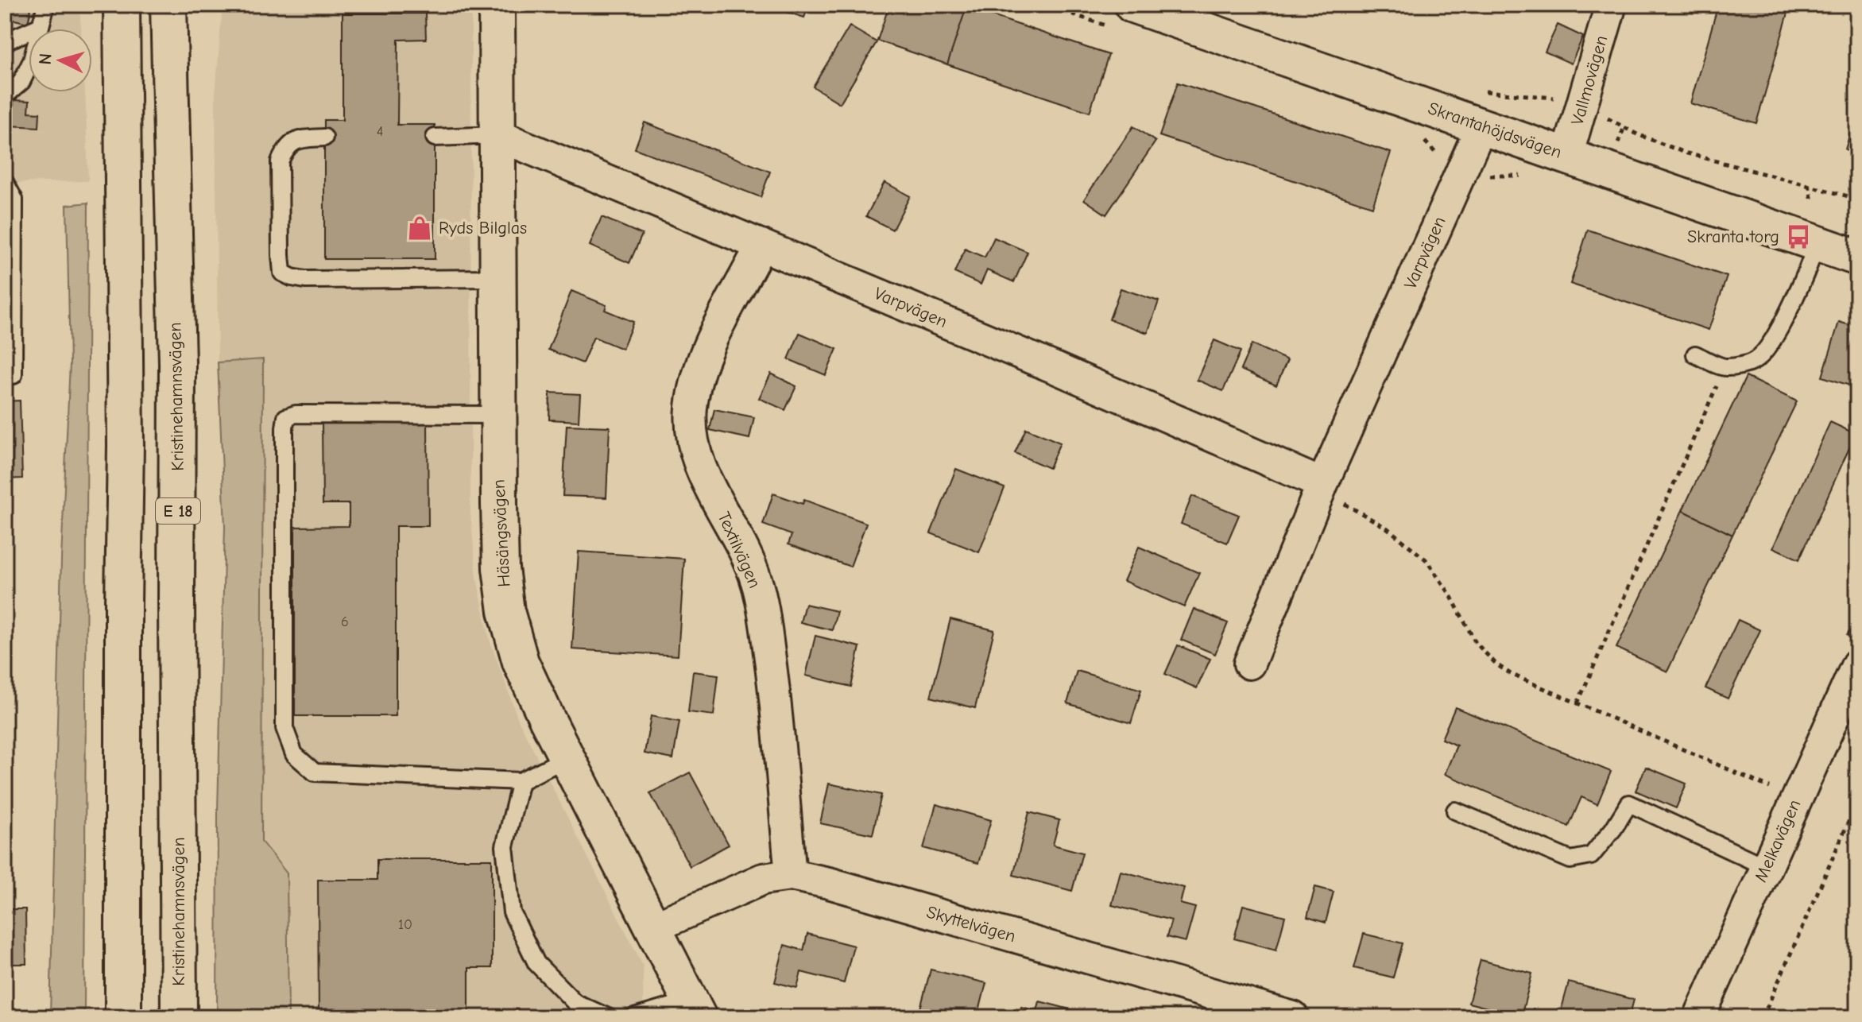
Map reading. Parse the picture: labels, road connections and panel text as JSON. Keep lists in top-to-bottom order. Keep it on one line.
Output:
{"streets":{"main road":["Skrantahöjdsvägen","Kristinehamnsvägen","E 18","Häsängsvägen"],"street":["Vallmovägen","Varpvägen","Textilvägen","Melkavägen","Skyttelvägen"]},"crossings":[["Vallmovägen","Skrantahöjdsvägen"],["Skrantahöjdsvägen","Varpvägen"],["Varpvägen","Häsängsvägen"],["Varpvägen","Textilvägen"],["Häsängsvägen","Skyttelvägen"],["Textilvägen","Skyttelvägen"]],"places":{"shop":["Ryds Bilglas"],"bus stop":["Skranta torg"]},"house_numbers":["4","6","10"],"north":"left"}
